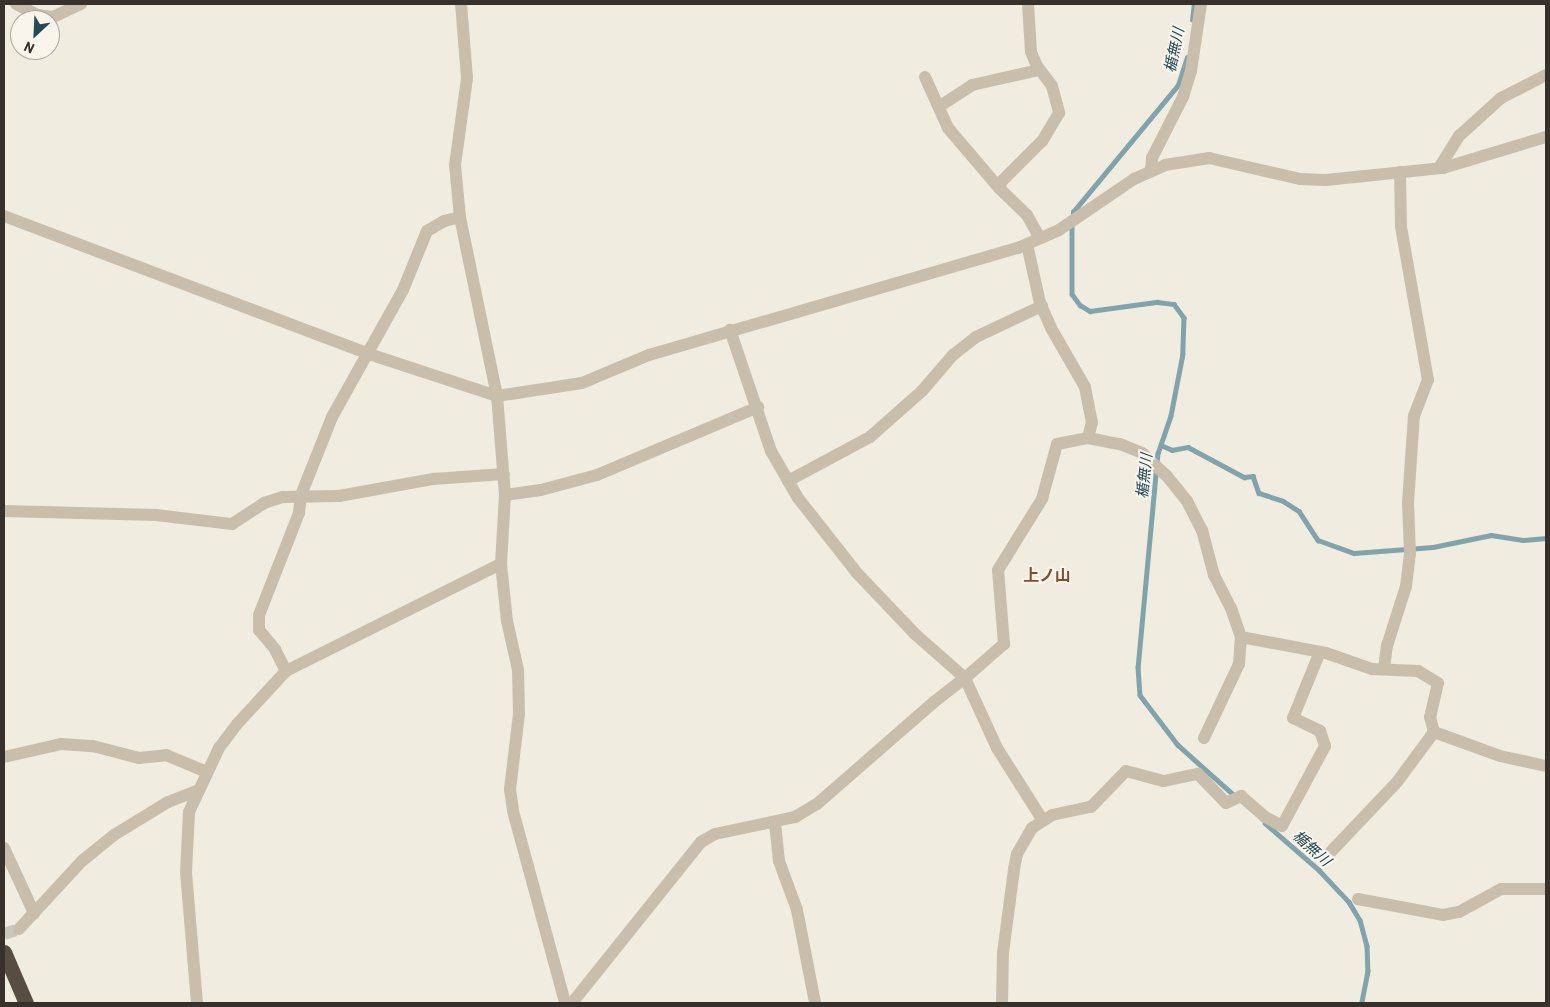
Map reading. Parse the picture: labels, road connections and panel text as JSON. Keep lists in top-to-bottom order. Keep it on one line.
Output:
{"districts":["上ノ山"],"water":["楯無川"],"north":"bottom left"}
